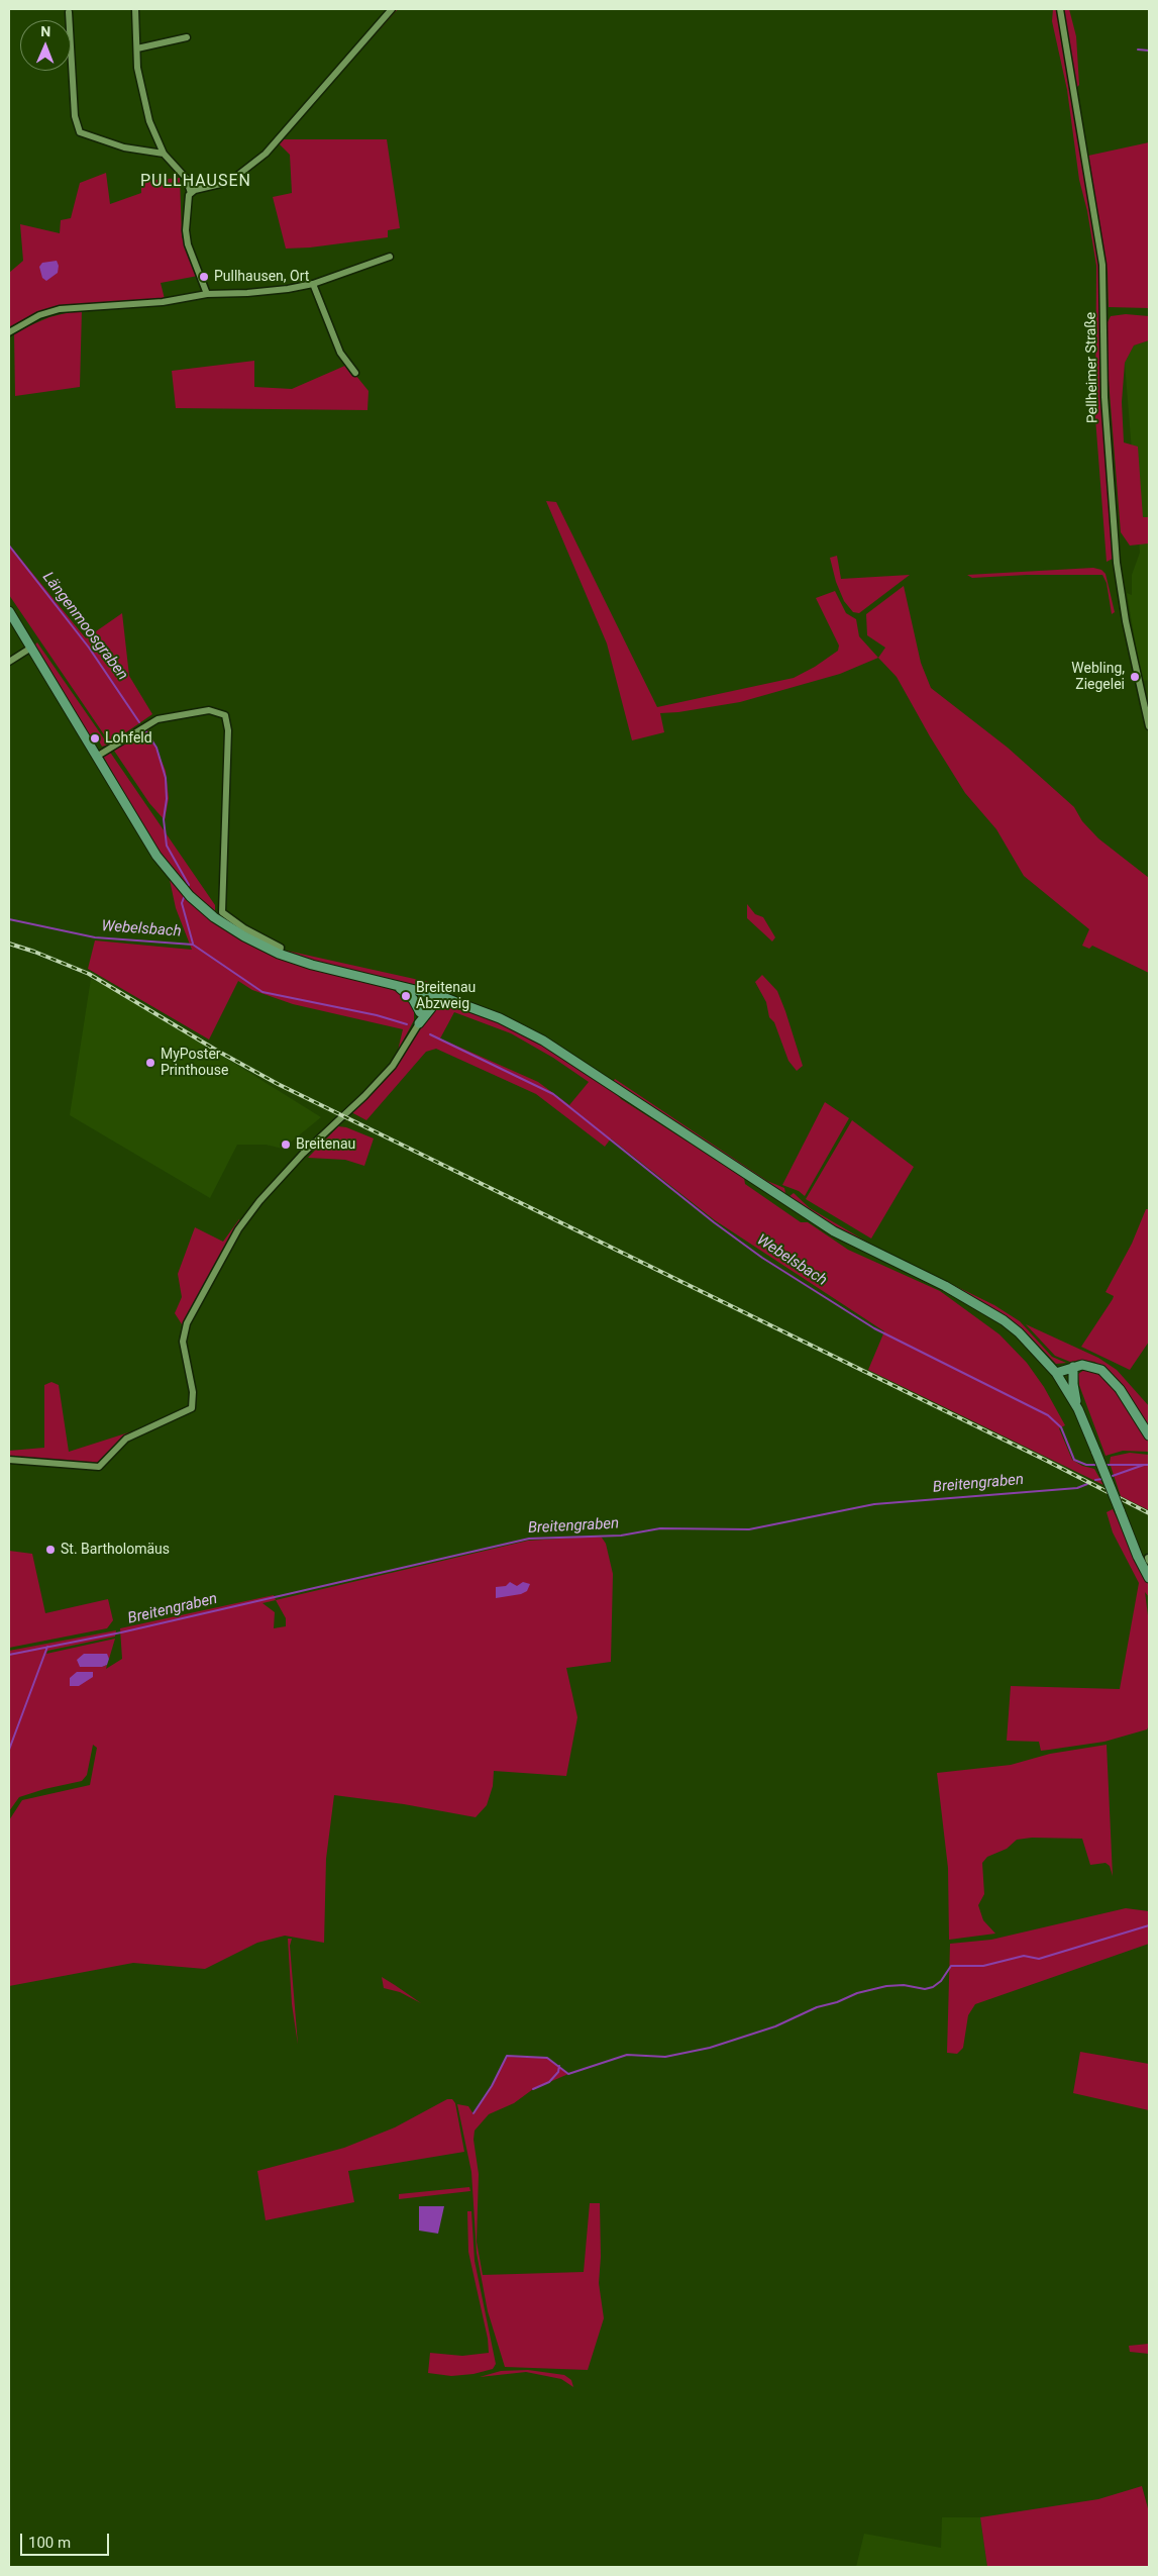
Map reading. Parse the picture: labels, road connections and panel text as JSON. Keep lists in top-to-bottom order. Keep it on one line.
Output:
{"streets":{"street":["Pellheimer Straße"]},"districts":["PULLHAUSEN"],"water":["Längenmoosgraben","Webelsbach","Breitengraben"],"places":["Pullhausen, Ort","Webling, Ziegelei","Lohfeld","Breitenau Abzweig","MyPoster Printhouse","Breitenau","St. Bartholomäus"],"scale_bar":"100 m","north":"top"}
